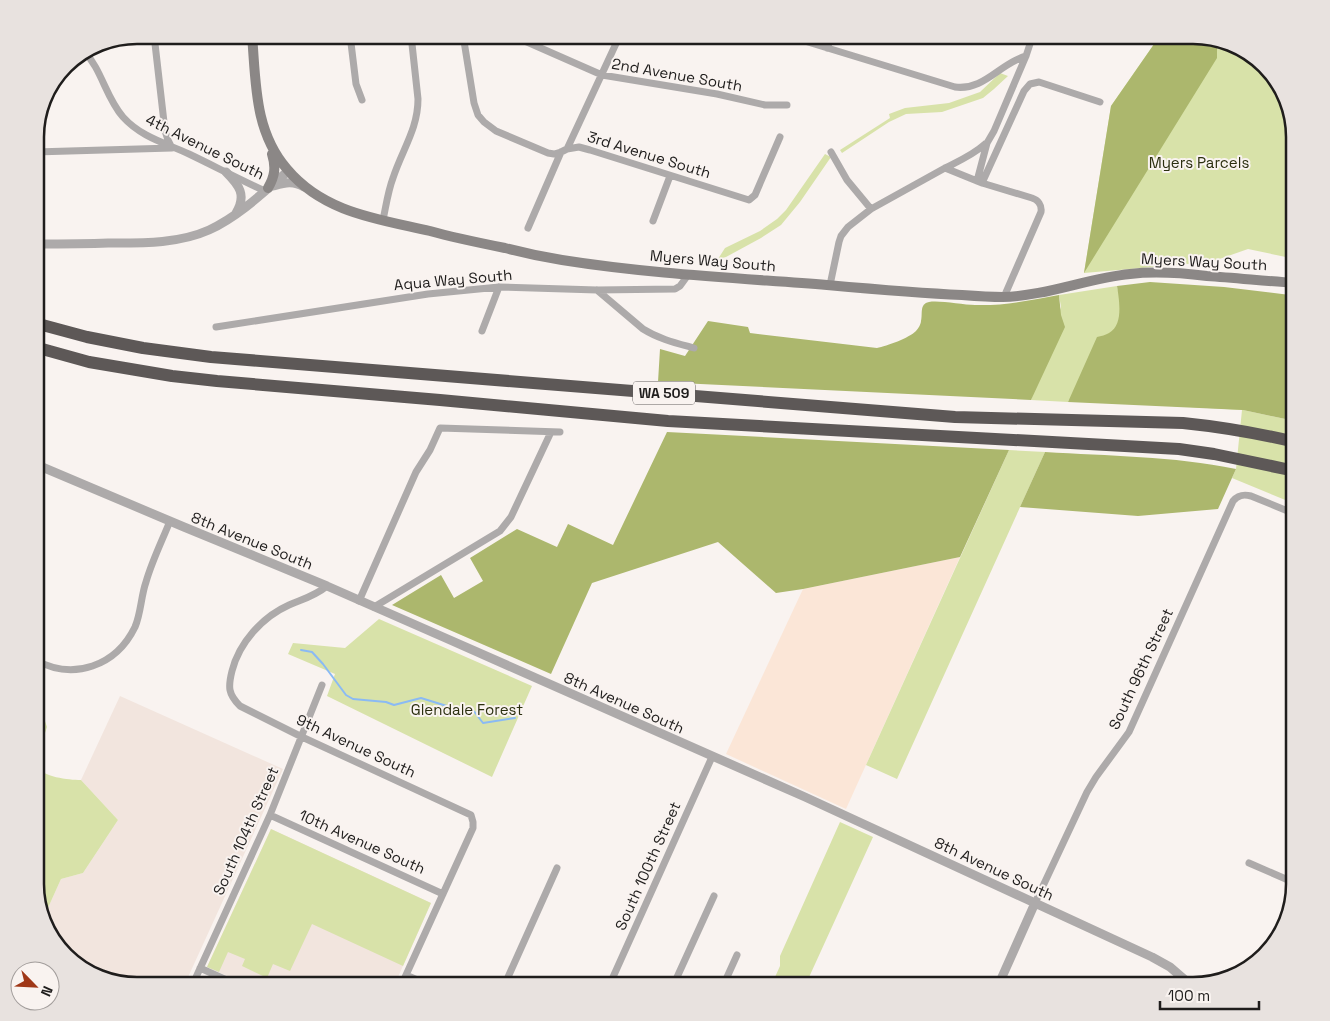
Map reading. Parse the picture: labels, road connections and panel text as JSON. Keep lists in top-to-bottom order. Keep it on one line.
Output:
{"streets":{"highway":["WA 509"],"main road":["Myers Way South"],"street":["2nd Avenue South","4th Avenue South","3rd Avenue South","Aqua Way South","8th Avenue South","South 96th Street","9th Avenue South","South 104th Street","10th Avenue South","South 100th Street"]},"crossings":[["Myers Way South","Aqua Way South"],["8th Avenue South","South 96th Street"],["8th Avenue South","9th Avenue South"],["8th Avenue South","South 100th Street"],["9th Avenue South","South 104th Street"],["9th Avenue South","10th Avenue South"],["South 104th Street","10th Avenue South"]],"parks":["Myers Parcels","Glendale Forest"],"scale_bar":"100 m","north":"bottom right"}
